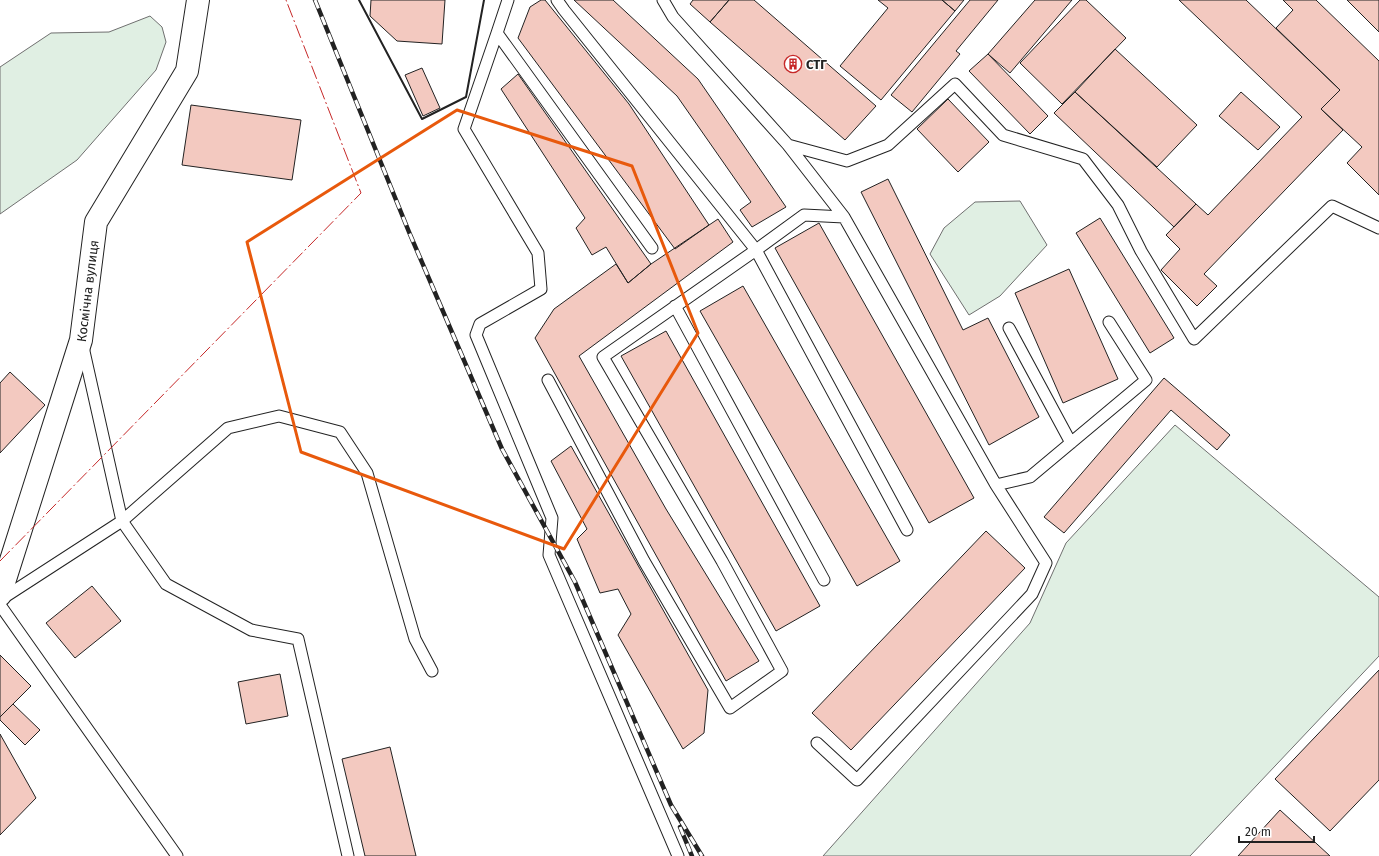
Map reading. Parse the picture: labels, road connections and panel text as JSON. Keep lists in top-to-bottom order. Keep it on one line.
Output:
{"streets":{"street":["Космічна вулиця"]},"places":{"building":["СТГ"]},"scale_bar":"20 m"}
